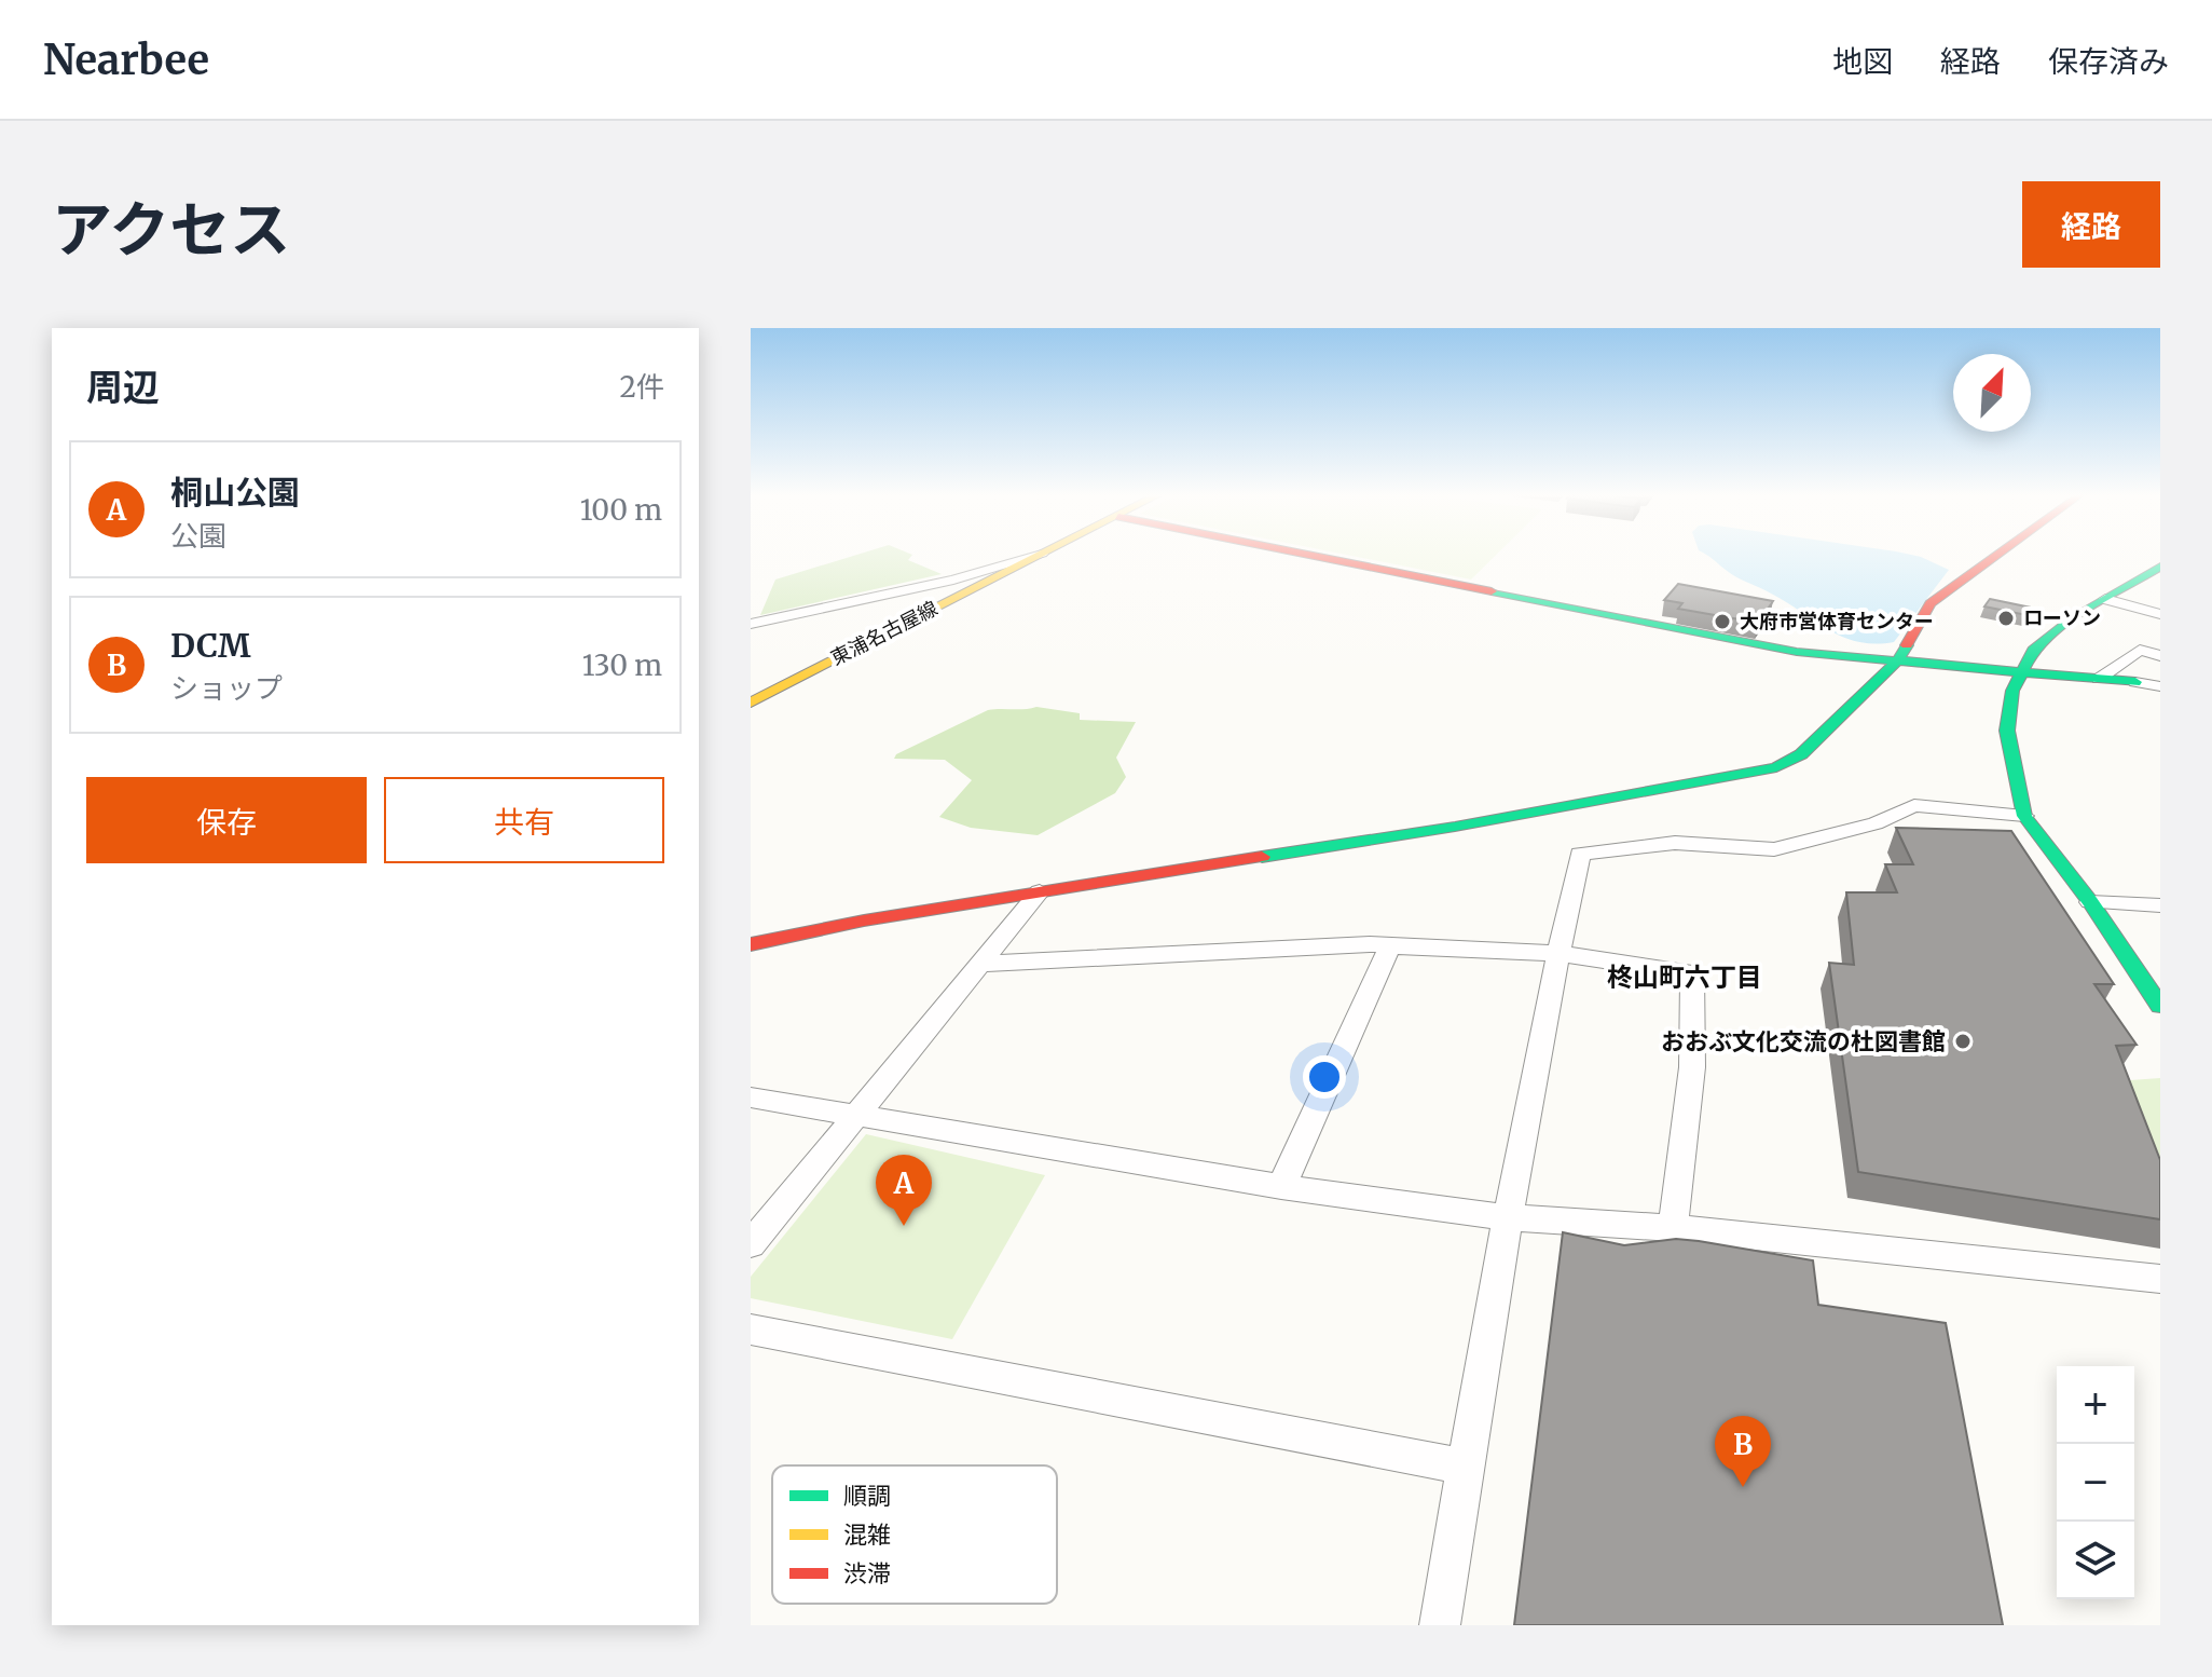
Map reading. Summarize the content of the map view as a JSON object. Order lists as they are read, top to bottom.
{
  "streets": {
    "street": ["東浦名古屋線"]
  },
  "districts": ["柊山町六丁目"],
  "places": ["ローソン", "大府市営体育センター", "おおぶ文化交流の杜図書館"],
  "legend": ["順調", "混雑", "渋滞"],
  "north": "top right",
  "page": {
    "header": "Nearbee",
    "nav": ["地図", "経路", "保存済み"],
    "title": "アクセス",
    "buttons": [
      "経路",
      ["保存", "共有"]
    ],
    "heading": ["周辺", "2件"],
    "list": [
      {
        "mark": "A",
        "name": "桐山公園",
        "note": "公園",
        "value": "100 m"
      },
      {
        "mark": "B",
        "name": "DCM",
        "note": "ショップ",
        "value": "130 m"
      }
    ],
    "pins": ["A", "B"],
    "map_buttons": ["+", "−"]
  }
}
